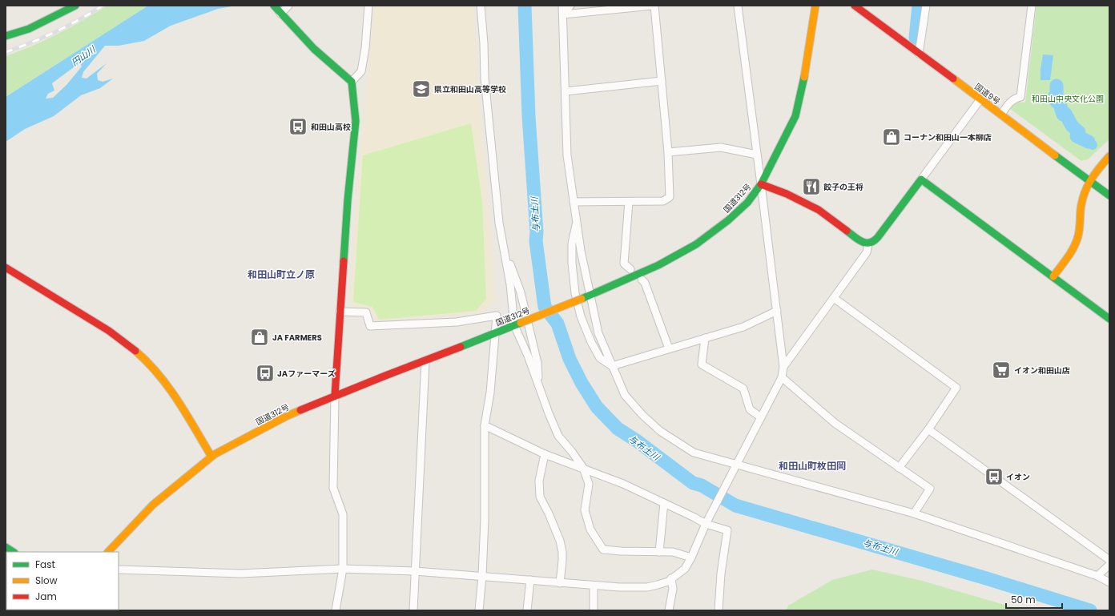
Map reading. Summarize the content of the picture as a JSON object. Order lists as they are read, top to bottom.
{
  "streets": {
    "main road": ["国道9号", "国道312号"]
  },
  "districts": ["和田山町立ノ原", "和田山町枚田岡"],
  "water": ["円山川", "与布土川"],
  "parks": ["和田山中央文化公園"],
  "places": {
    "school or university": ["県立和田山高等学校"],
    "bus stop": ["和田山高校", "JAファーマーズ", "イオン"],
    "shop": ["コーナン和田山一本柳店", "JA FARMERS"],
    "restaurant": ["餃子の王将"],
    "supermarket": ["イオン和田山店"]
  },
  "legend": ["Fast", "Slow", "Jam"],
  "scale_bar": "50 m"
}
